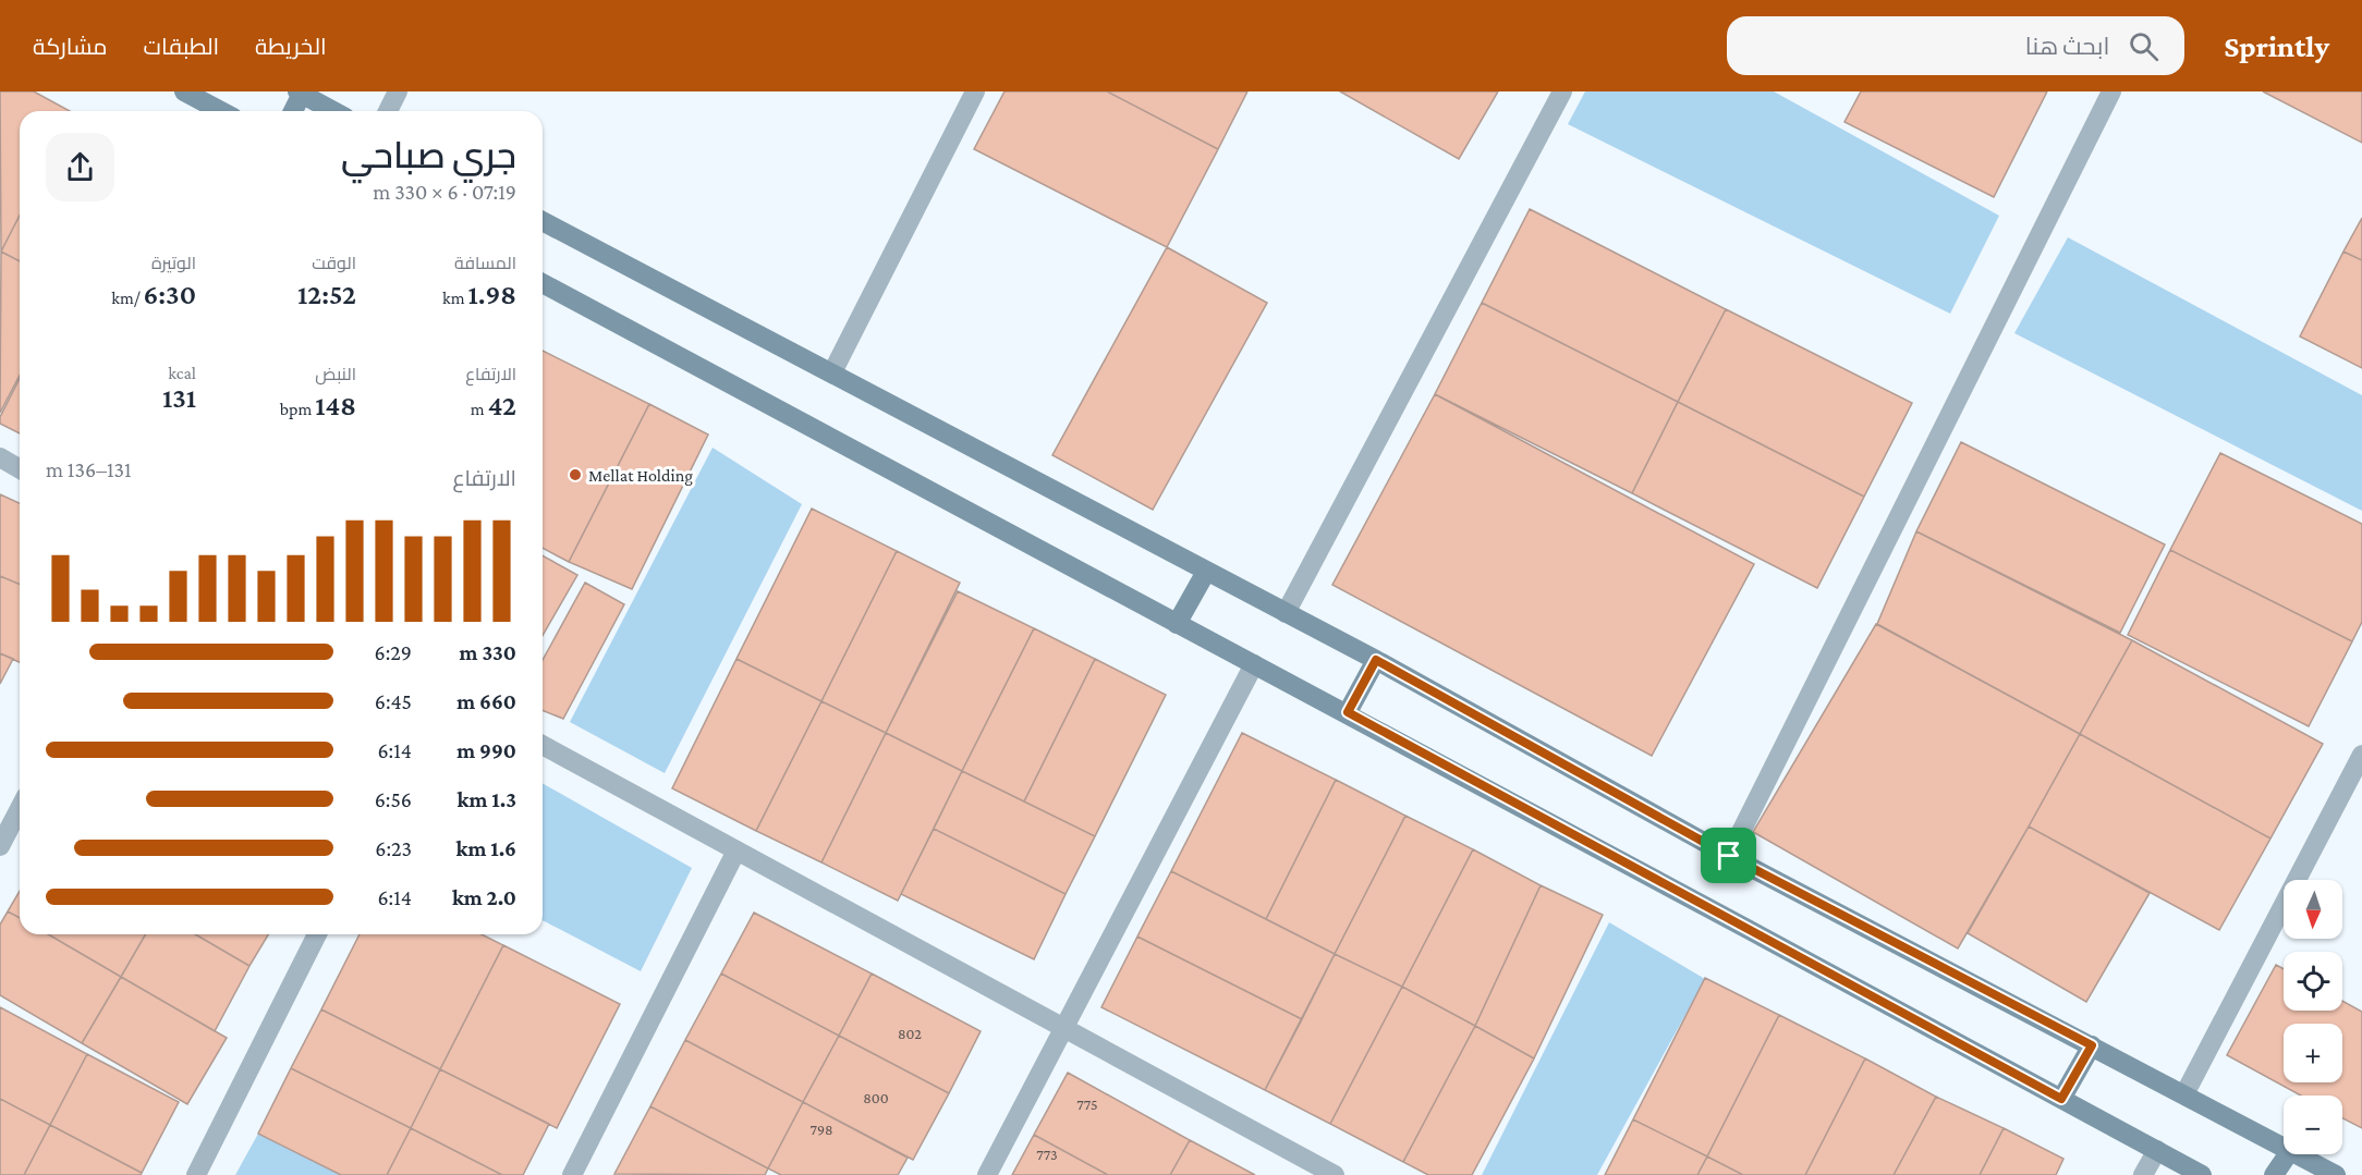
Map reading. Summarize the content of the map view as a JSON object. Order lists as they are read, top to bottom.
{
  "places": ["Mellat Holding"],
  "house_numbers": [
    "802",
    "800",
    "775",
    "798",
    "773"
  ],
  "north": "bottom",
  "page": {
    "header": "Sprintly",
    "search": "ابحث هنا",
    "nav": ["الخريطة", "الطبقات", "مشاركة"],
    "heading": ["جري صباحي", "07:19 · 6 × 330 m"],
    "stats": [
      ["المسافة", "1.98 km"],
      ["الوقت", "12:52"],
      ["الوتيرة", "6:30 /km"],
      ["الارتفاع", "42 m"],
      ["النبض", "148 bpm"],
      ["kcal", "131"]
    ],
    "chart": ["الارتفاع", "131–136 m"],
    "list": [
      {
        "name": "330 m",
        "note": "6:29"
      },
      {
        "name": "660 m",
        "note": "6:45"
      },
      {
        "name": "990 m",
        "note": "6:14"
      },
      {
        "name": "1.3 km",
        "note": "6:56"
      },
      {
        "name": "1.6 km",
        "note": "6:23"
      },
      {
        "name": "2.0 km",
        "note": "6:14"
      }
    ],
    "map_buttons": ["+", "−"]
  }
}
